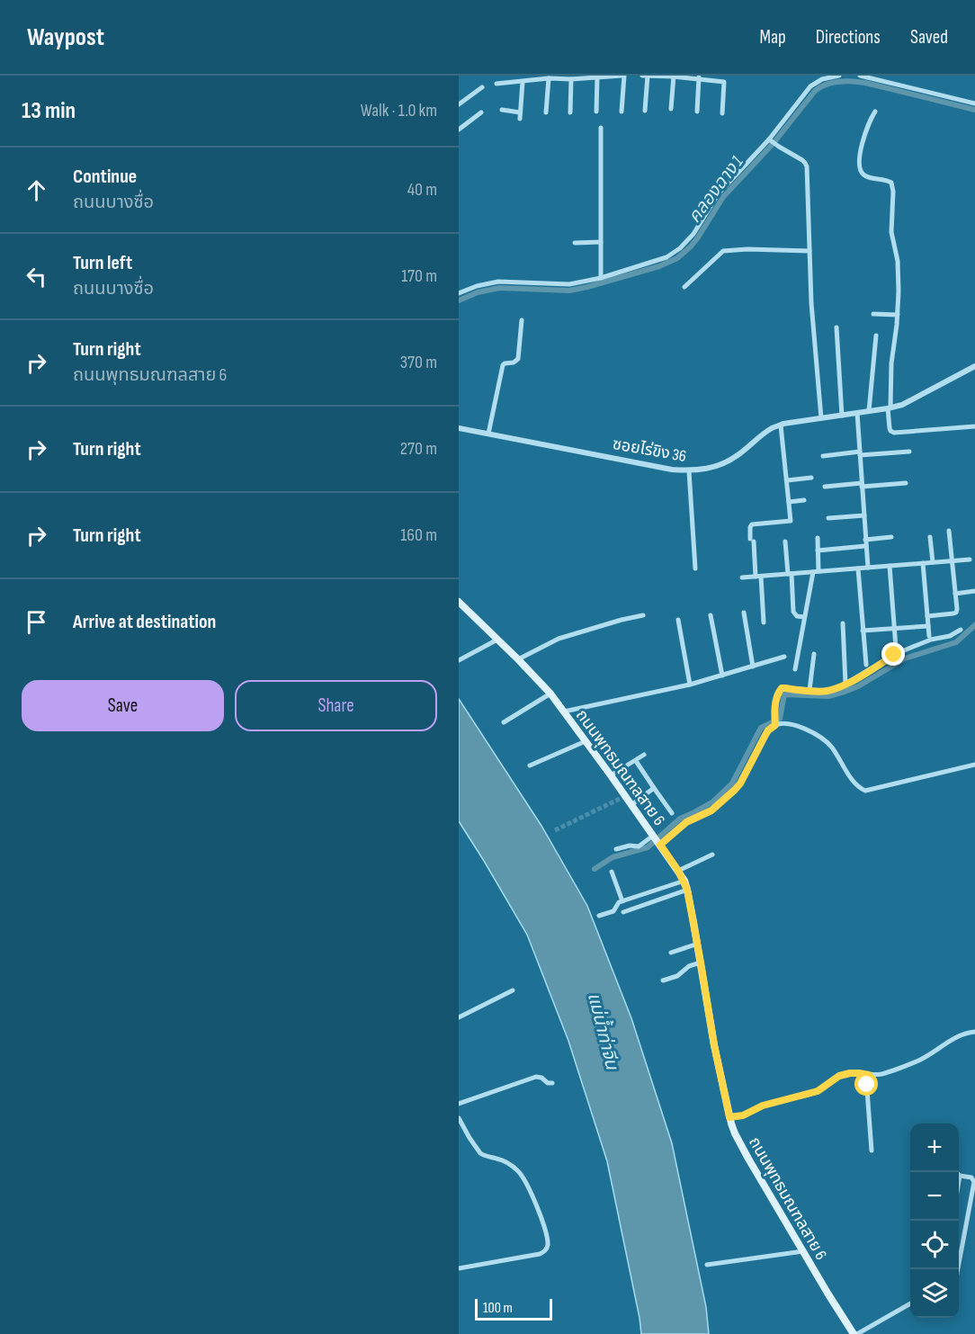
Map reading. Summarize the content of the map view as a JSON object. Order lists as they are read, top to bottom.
{
  "streets": {
    "main road": ["ถนนพุทธมณฑลสาย 6"],
    "street": ["ซอยไร่ขิง 36"]
  },
  "water": ["คลองฉาง 1", "แม่น้ำท่าจีน"],
  "scale_bar": "100 m",
  "page": {
    "header": "Waypost",
    "nav": ["Map", "Directions", "Saved"],
    "heading": ["13 min", "Walk · 1.0 km"],
    "list": [
      ["Continue", "ถนนบางซื่อ", "40 m"],
      ["Turn left", "ถนนบางซื่อ", "170 m"],
      ["Turn right", "ถนนพุทธมณฑลสาย 6", "370 m"],
      ["Turn right", "270 m"],
      ["Turn right", "160 m"],
      "Arrive at destination"
    ],
    "buttons": ["Save", "Share"],
    "map_buttons": ["+", "−"],
    "scale": "100 m"
  }
}
